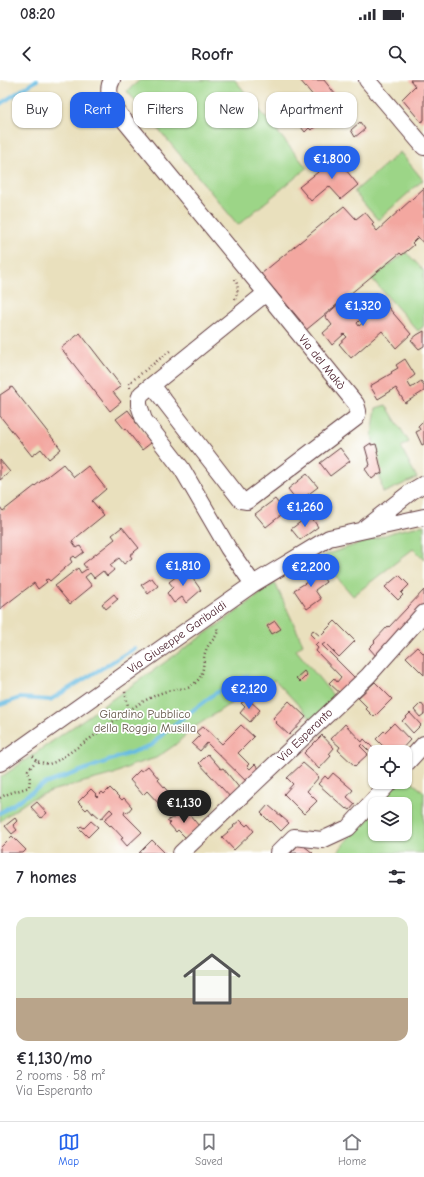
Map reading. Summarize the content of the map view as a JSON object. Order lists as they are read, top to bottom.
{
  "streets": {
    "street": ["Via del Makò", "Via Giuseppe Garibaldi", "Via Esperanto"]
  },
  "parks": ["Giardino Pubblico della Roggia Musilla"],
  "page": {
    "status": "08:20",
    "header": "Roofr",
    "chip": [
      "Buy",
      "Rent",
      "Filters",
      "New",
      "Apartment"
    ],
    "price": [
      "€1,800",
      "€1,320",
      "€1,260",
      "€1,810",
      "€2,200",
      "€2,120",
      "€1,130"
    ],
    "heading": "7 homes",
    "list": [
      {
        "name": "€1,130/mo",
        "note": "2 rooms · 58 m² · Via Esperanto"
      }
    ],
    "tabs": ["Map", "Saved", "Home"]
  }
}
